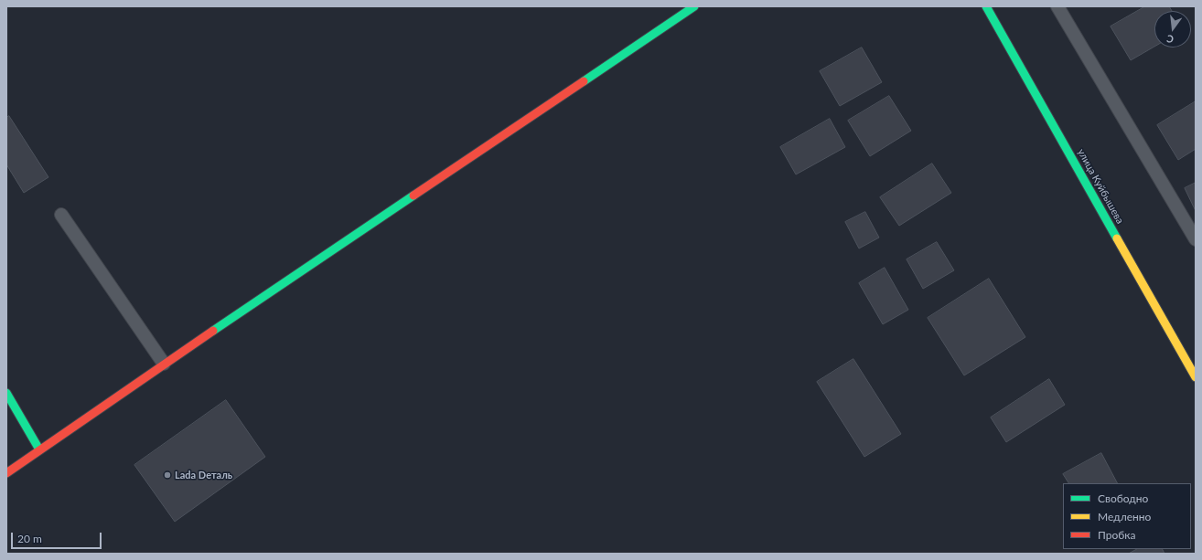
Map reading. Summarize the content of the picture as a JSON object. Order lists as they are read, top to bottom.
{
  "streets": {
    "main road": ["улица Куйбышева"]
  },
  "places": ["Lada Dеталь"],
  "legend": ["Свободно", "Медленно", "Пробка"],
  "scale_bar": "20 m",
  "north": "bottom"
}
